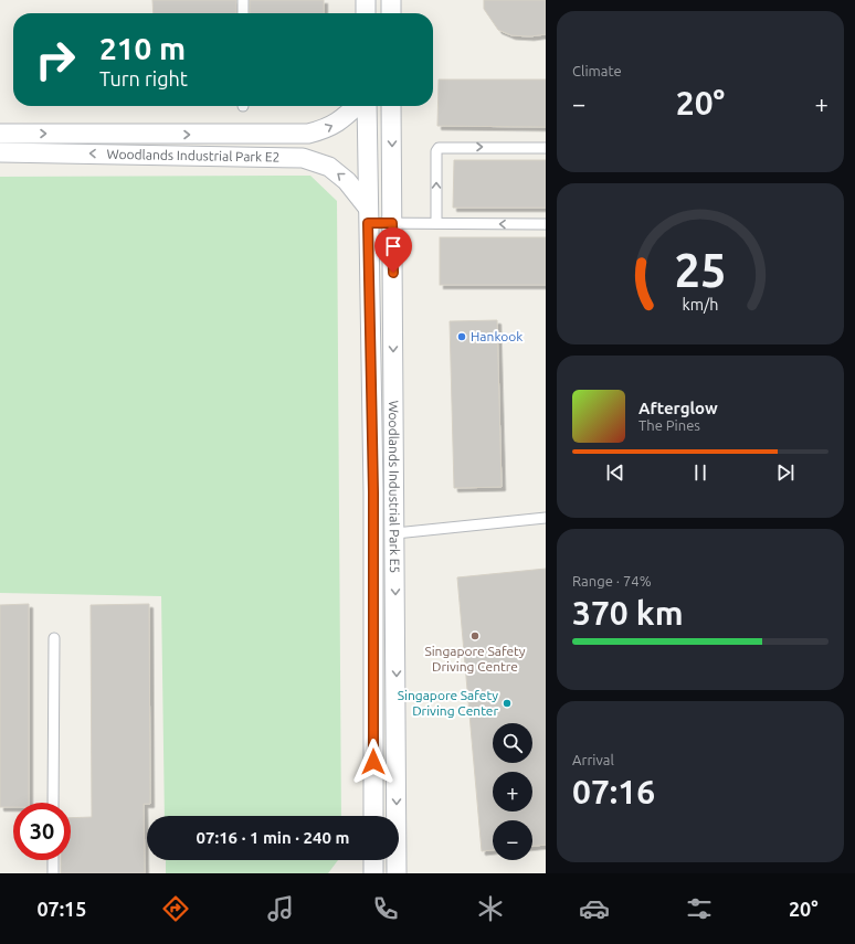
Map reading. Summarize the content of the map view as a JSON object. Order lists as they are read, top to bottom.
{
  "streets": {
    "street": ["Woodlands Industrial Park E2", "Woodlands Industrial Park E5"]
  },
  "crossings": [
    ["Woodlands Industrial Park E2", "Woodlands Industrial Park E5"]
  ],
  "places": ["Hankook", "Singapore Safety Driving Centre", "Singapore Safety Driving Center"],
  "page": {
    "tile": [
      "Climate",
      ["Range · 74%", "370 km"],
      ["Arrival", "07:16"]
    ],
    "turn": ["210 m", "Turn right"],
    "heat": ["−", "20°", "+"],
    "song": ["Afterglow", "The Pines"],
    "map_buttons": ["+", "−"],
    "limit": "30",
    "trip": "07:16 · 1 min · 240 m",
    "tabs": ["07:15", "20°"],
    "gauge": ["25", "km/h"]
  }
}
